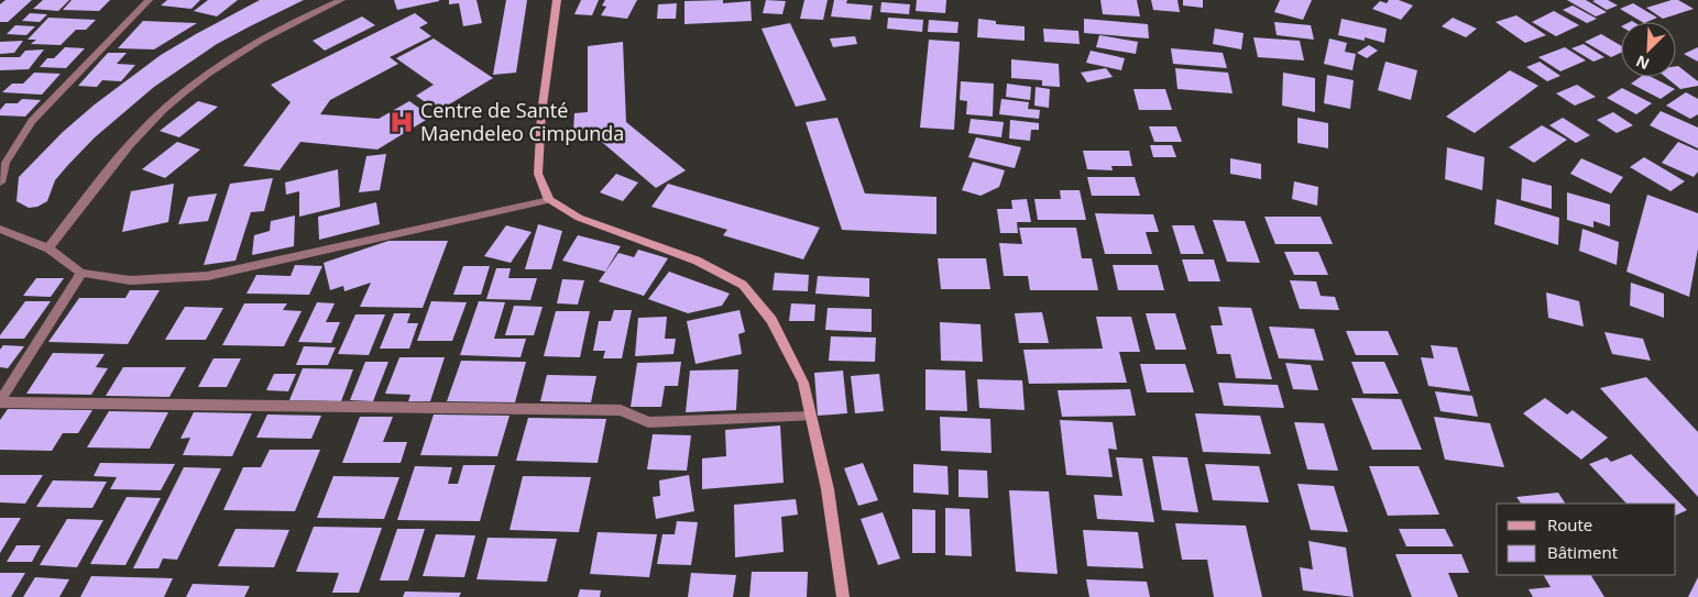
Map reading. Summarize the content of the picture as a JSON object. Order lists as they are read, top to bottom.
{
  "places": {
    "hospital": ["Centre de Santé Maendeleo Cimpunda"]
  },
  "legend": ["Route", "Bâtiment"],
  "north": "bottom left"
}
